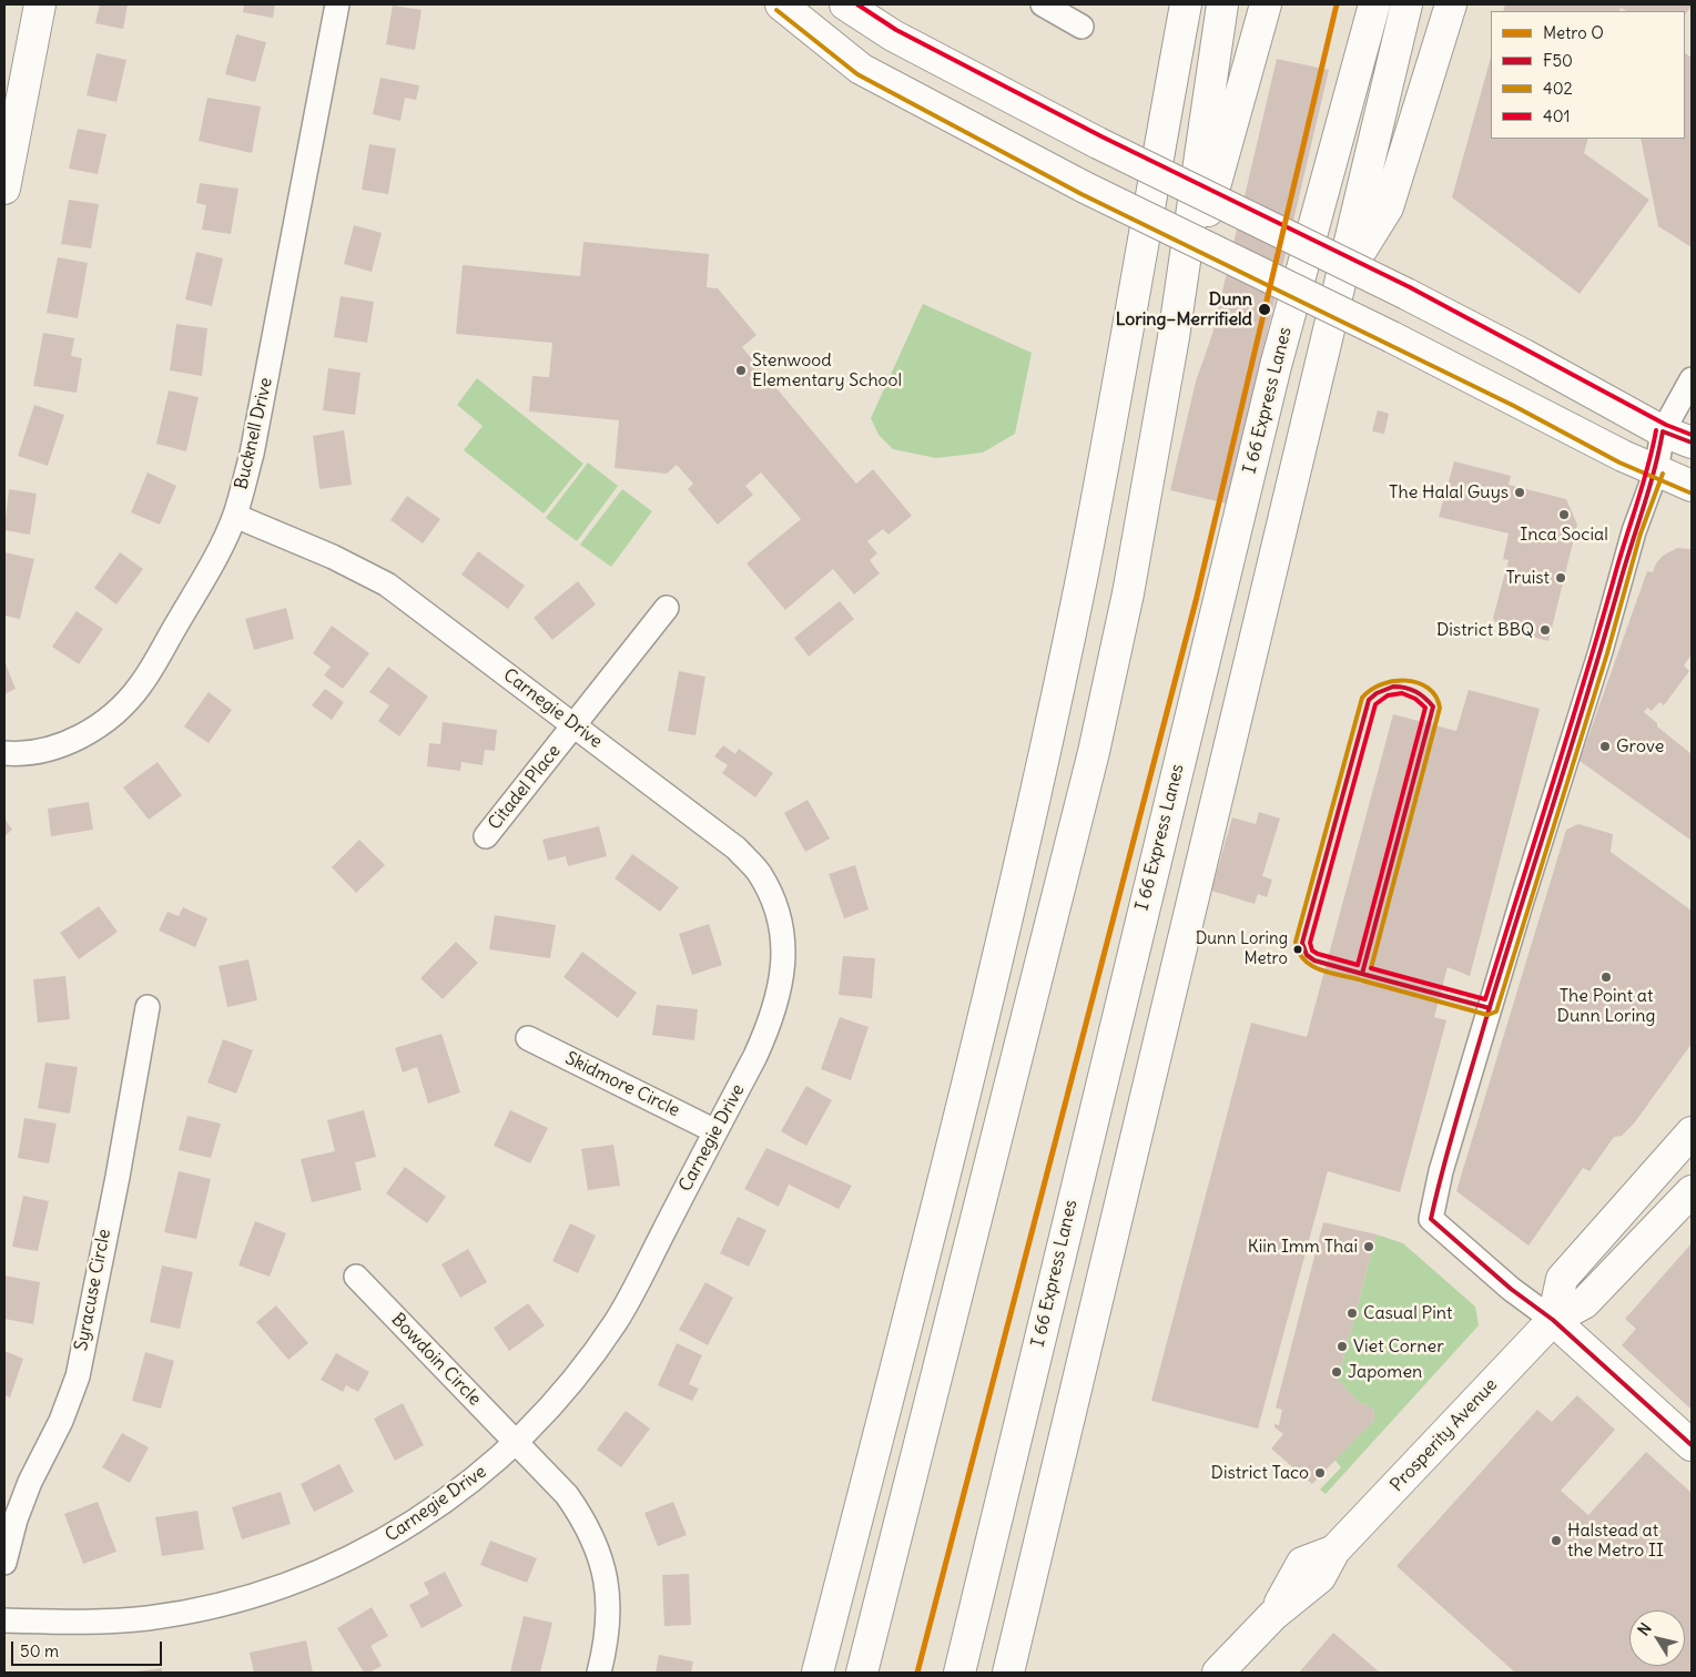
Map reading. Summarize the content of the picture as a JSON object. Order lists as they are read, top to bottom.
{
  "streets": {
    "main road": ["I 66 Express Lanes", "Prosperity Avenue"],
    "street": [
      "Bucknell Drive",
      "Carnegie Drive",
      "Citadel Place",
      "Skidmore Circle",
      "Syracuse Circle",
      "Bowdoin Circle"
    ]
  },
  "crossings": [
    ["Bucknell Drive", "Carnegie Drive"],
    ["Carnegie Drive", "Citadel Place"],
    ["Carnegie Drive", "Skidmore Circle"],
    ["Carnegie Drive", "Bowdoin Circle"]
  ],
  "places": [
    "Dunn Loring–Merrifield",
    "Stenwood Elementary School",
    "The Halal Guys",
    "Inca Social",
    "Truist",
    "District BBQ",
    "Grove",
    "Dunn Loring Metro",
    "The Point at Dunn Loring",
    "Kiin Imm Thai",
    "Casual Pint",
    "Viet Corner",
    "Japomen",
    "District Taco",
    "Halstead at the Metro II"
  ],
  "lines": [
    "metro line O",
    "transit line 401",
    "transit line 402",
    "transit line F50"
  ],
  "legend": [
    "Metro O",
    "F50",
    "402",
    "401"
  ],
  "scale_bar": "50 m",
  "north": "top left"
}
